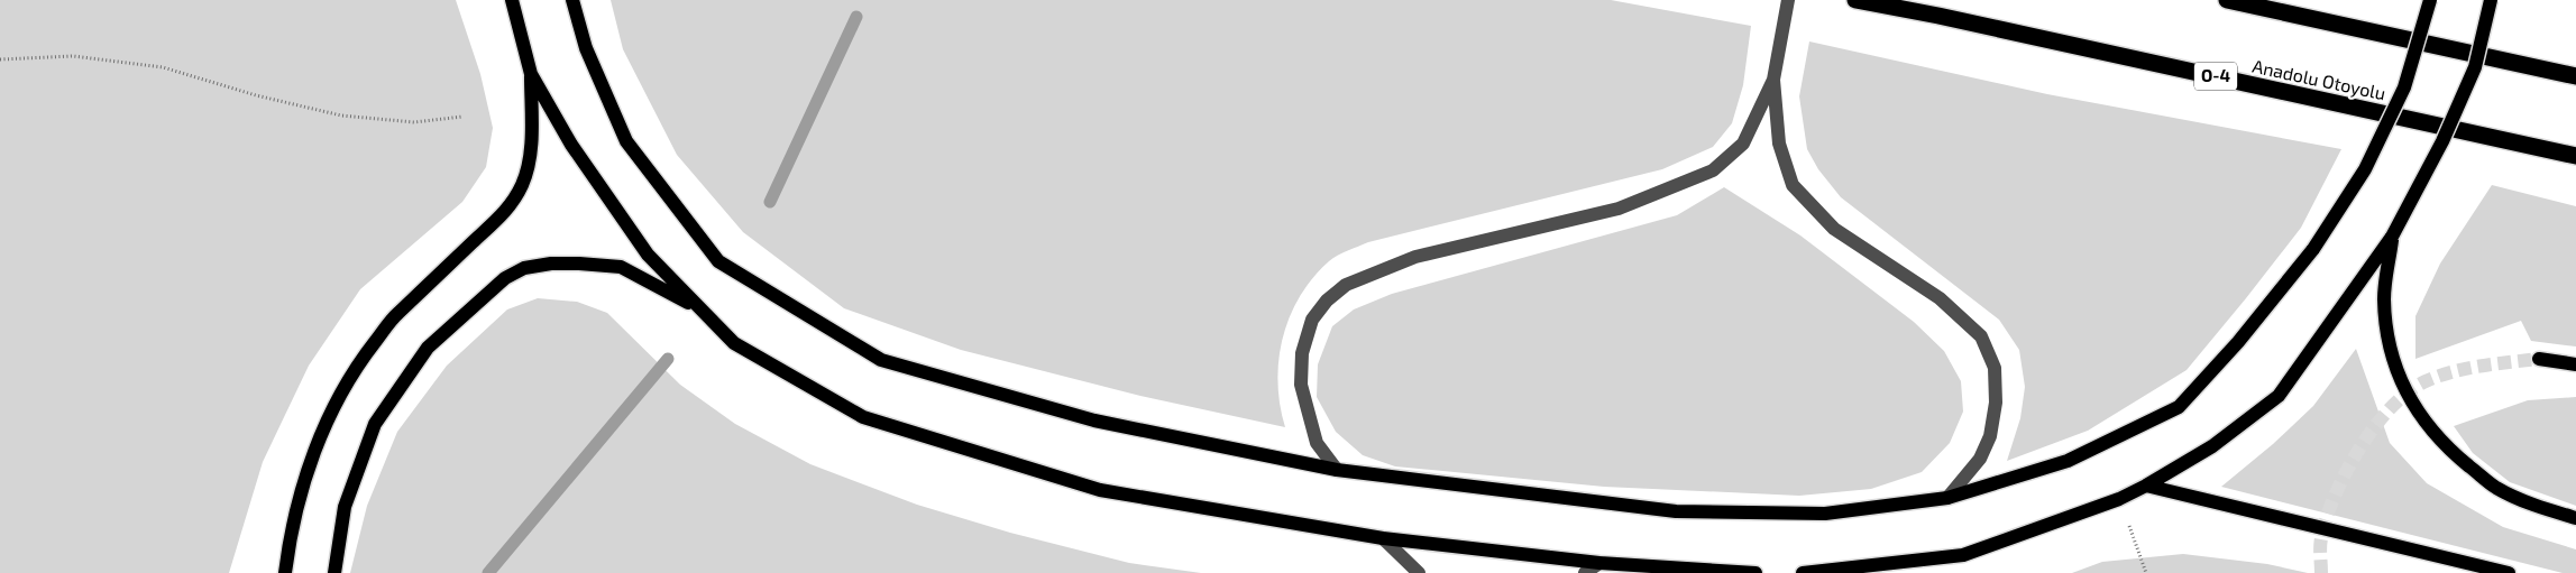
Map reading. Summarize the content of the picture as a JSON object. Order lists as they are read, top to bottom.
{
  "streets": {
    "highway": ["O-4", "Anadolu Otoyolu"]
  }
}
